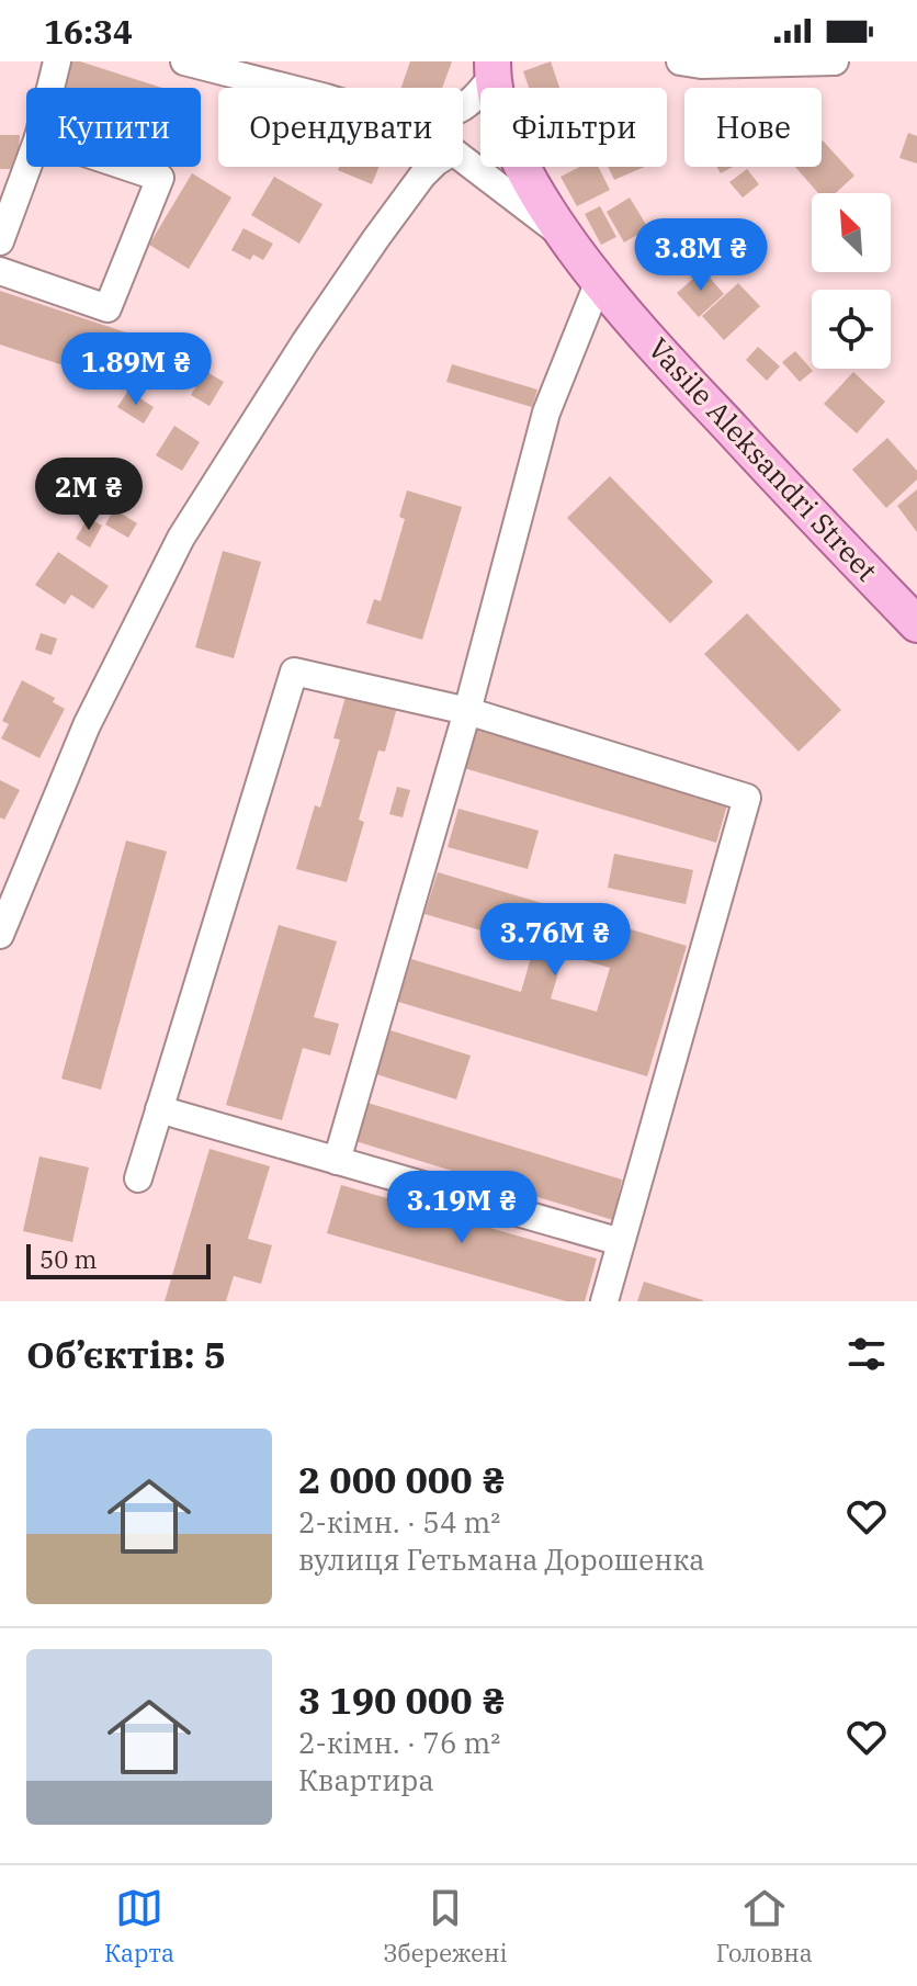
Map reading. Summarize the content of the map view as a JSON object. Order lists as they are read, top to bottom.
{
  "streets": {
    "main road": ["Vasile Aleksandri Street"]
  },
  "scale_bar": "50 m",
  "north": "top left",
  "page": {
    "status": "16:34",
    "chip": [
      "Купити",
      "Орендувати",
      "Фільтри",
      "Нове"
    ],
    "price": [
      "3.8M ₴",
      "1.89M ₴",
      "2M ₴",
      "3.76M ₴",
      "3.19M ₴"
    ],
    "scale": "50 m",
    "heading": "Об’єктів: 5",
    "list": [
      {
        "name": "2 000 000 ₴",
        "note": "2-кімн. · 54 m² · вулиця Гетьмана Дорошенка"
      },
      {
        "name": "3 190 000 ₴",
        "note": "2-кімн. · 76 m² · Квартира"
      }
    ],
    "tabs": ["Карта", "Збережені", "Головна"]
  }
}
